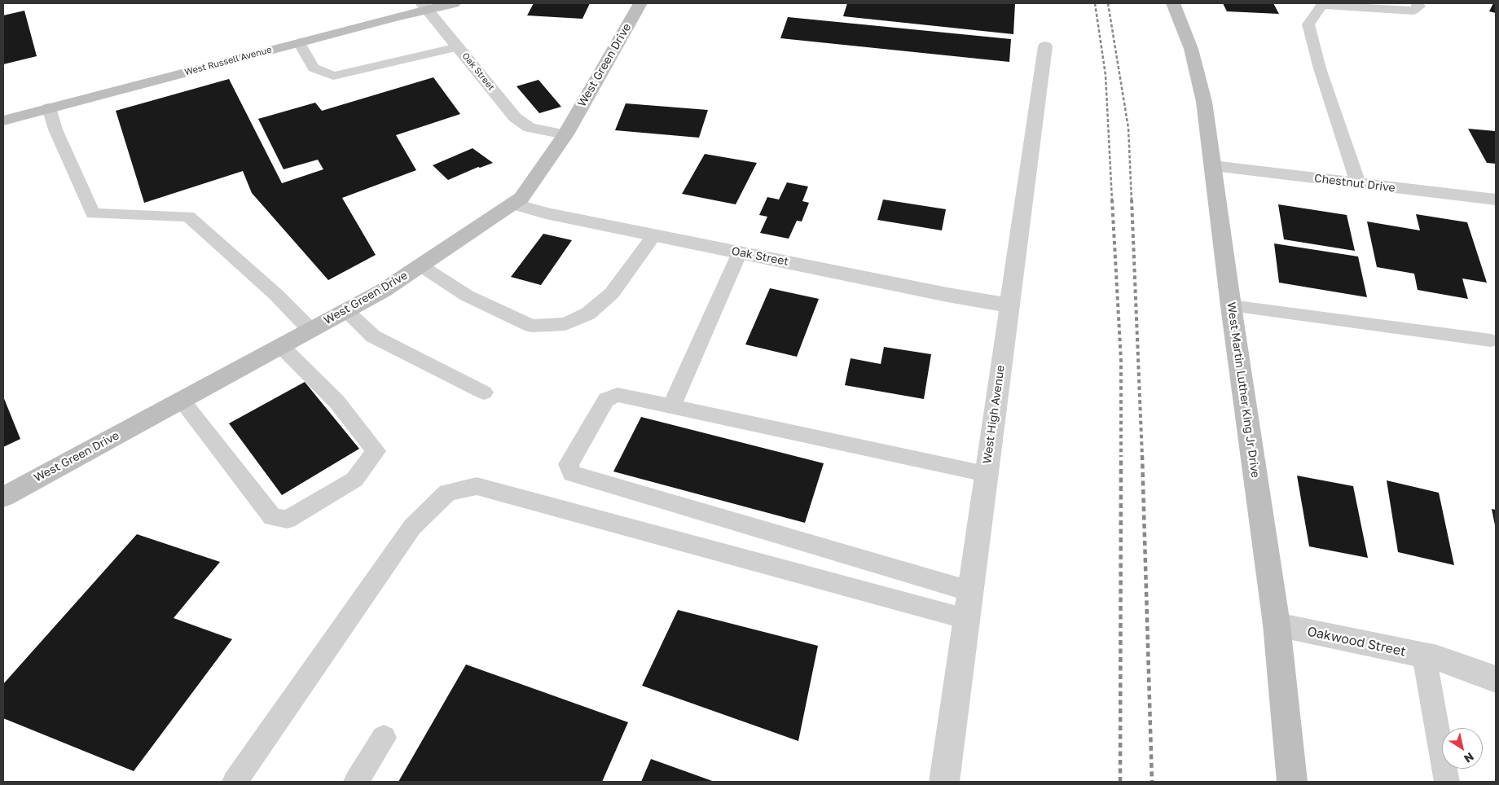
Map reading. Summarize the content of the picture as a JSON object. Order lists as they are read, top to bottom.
{
  "streets": {
    "main road": ["West Russell Avenue", "West Green Drive", "West Martin Luther King Jr Drive"],
    "street": [
      "Oak Street",
      "Chestnut Drive",
      "West High Avenue",
      "Oakwood Street"
    ]
  },
  "crossings": [
    ["West Russell Avenue", "Oak Street"],
    ["West Green Drive", "Oak Street"],
    ["Oak Street", "West High Avenue"],
    ["Chestnut Drive", "West Martin Luther King Jr Drive"],
    ["West Martin Luther King Jr Drive", "Oakwood Street"]
  ],
  "north": "bottom right"
}
